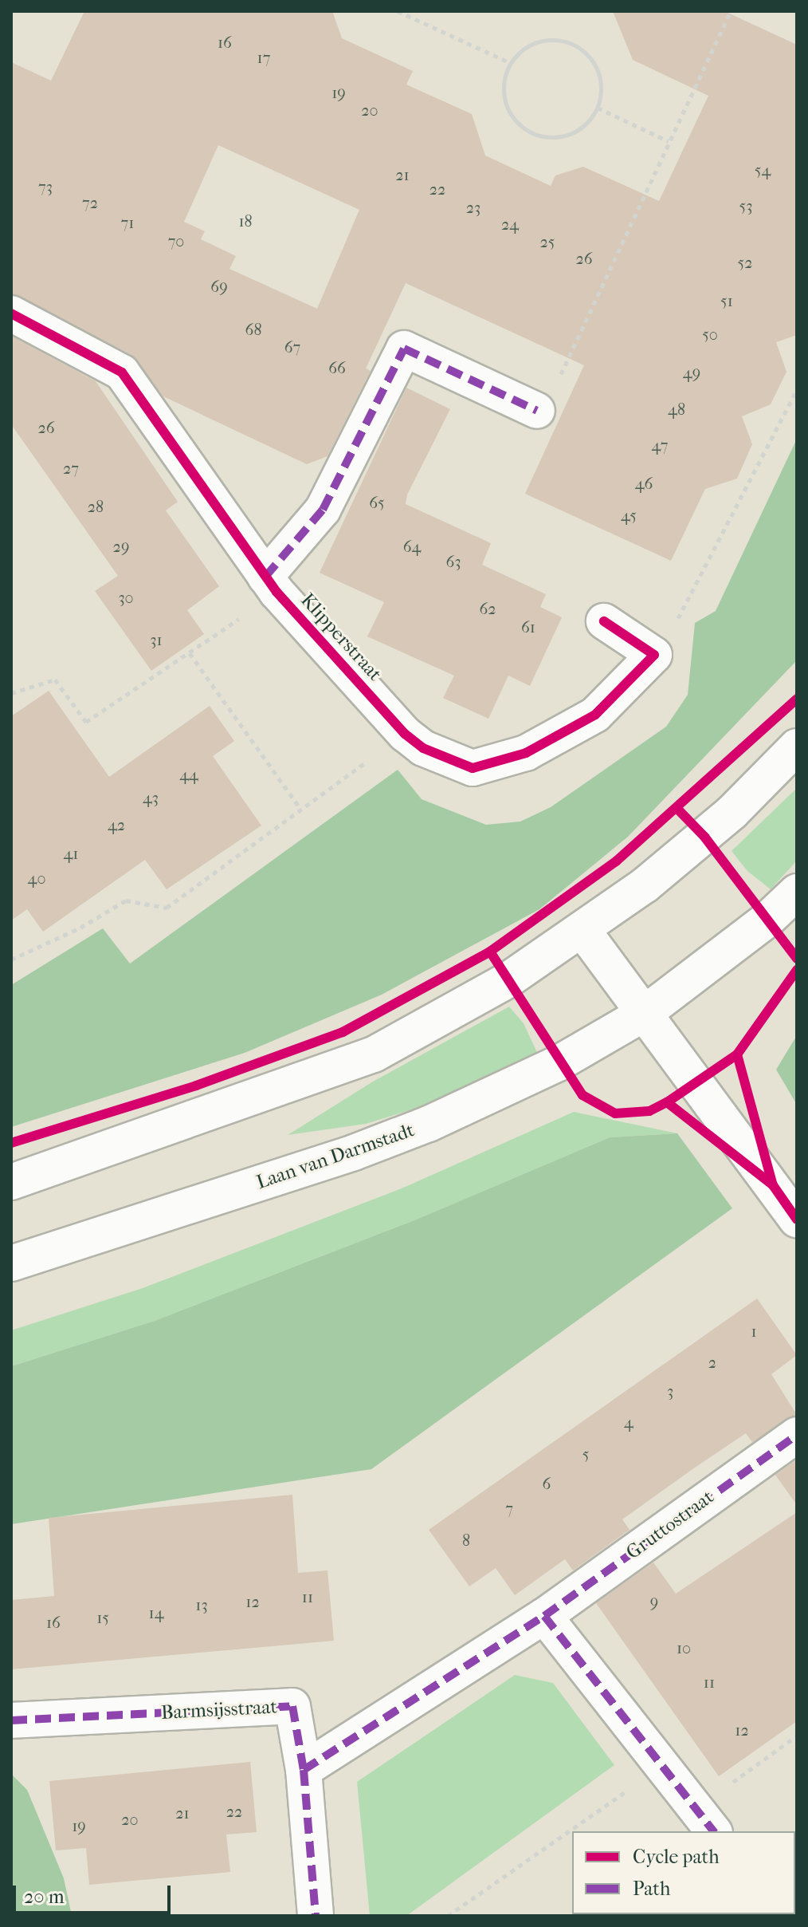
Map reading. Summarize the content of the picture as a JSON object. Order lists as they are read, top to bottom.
{
  "streets": {
    "street": [
      "Klipperstraat",
      "Laan van Darmstadt",
      "Gruttostraat",
      "Barmsijsstraat"
    ]
  },
  "crossings": [
    ["Gruttostraat", "Barmsijsstraat"]
  ],
  "house_numbers": [
    "16",
    "17",
    "19",
    "20",
    "54",
    "21",
    "73",
    "22",
    "72",
    "53",
    "23",
    "18",
    "71",
    "24",
    "70",
    "25",
    "26",
    "52",
    "69",
    "51",
    "68",
    "50",
    "67",
    "66",
    "49",
    "48",
    "26",
    "47",
    "27",
    "46",
    "65",
    "28",
    "45",
    "29",
    "64",
    "63",
    "30",
    "62",
    "61",
    "31",
    "44",
    "43",
    "42",
    "41",
    "40",
    "1",
    "2",
    "3",
    "4",
    "5",
    "6",
    "7",
    "8",
    "11",
    "12",
    "9",
    "13",
    "14",
    "15",
    "16",
    "10",
    "11",
    "12",
    "22",
    "21",
    "20",
    "19"
  ],
  "legend": ["Cycle path", "Path"],
  "scale_bar": "20 m"
}
